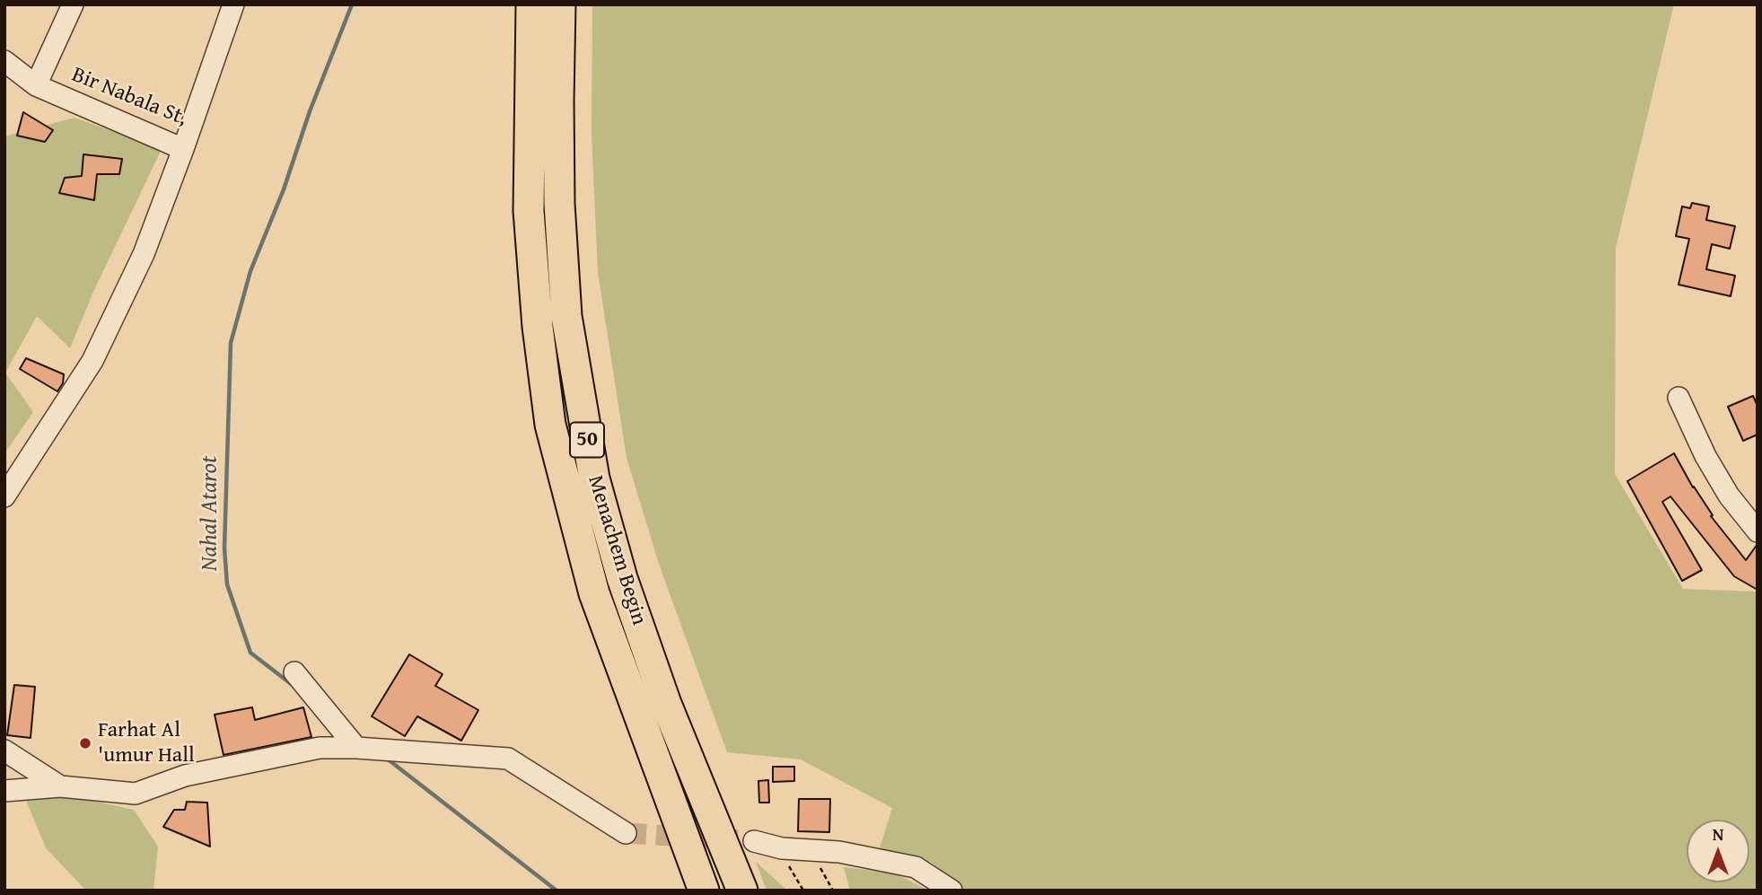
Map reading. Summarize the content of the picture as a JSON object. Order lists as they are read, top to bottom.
{
  "streets": {
    "highway": ["50", "Menachem Begin"],
    "street": ["Bir Nabala St,"]
  },
  "water": ["Nahal Atarot"],
  "places": ["Farhat Al 'umur Hall"],
  "north": "top"
}
